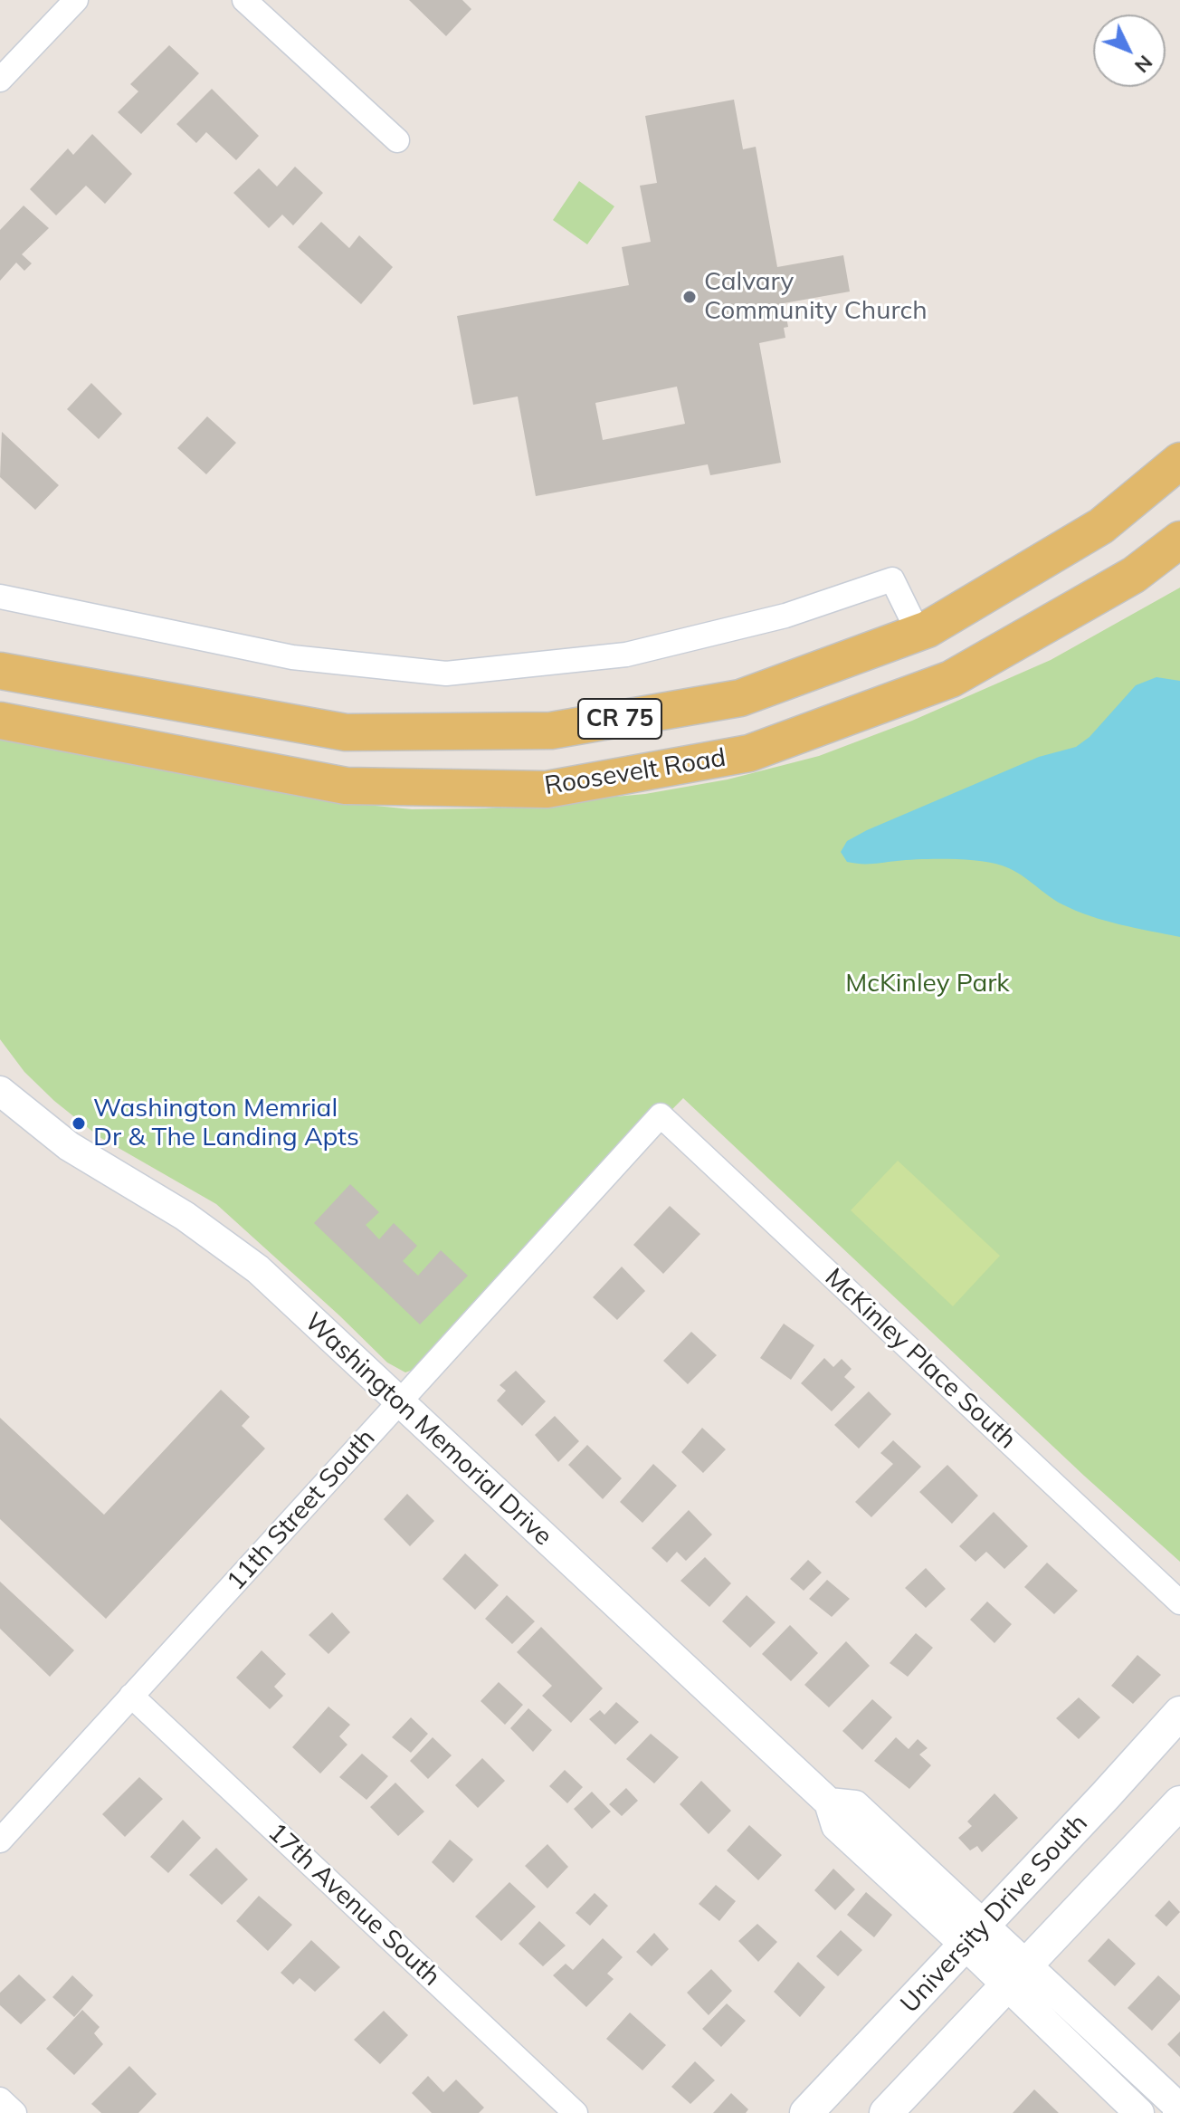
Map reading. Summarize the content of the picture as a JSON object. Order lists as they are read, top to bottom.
{
  "streets": {
    "main road": ["CR 75", "Roosevelt Road", "University Drive South"],
    "street": [
      "McKinley Place South",
      "Washington Memorial Drive",
      "11th Street South",
      "17th Avenue South"
    ]
  },
  "crossings": [
    ["McKinley Place South", "11th Street South"],
    ["Washington Memorial Drive", "11th Street South"],
    ["Washington Memorial Drive", "University Drive South"],
    ["11th Street South", "17th Avenue South"]
  ],
  "parks": ["McKinley Park"],
  "places": ["Calvary Community Church", "Washington Memrial Dr & The Landing Apts"],
  "north": "bottom right"
}
